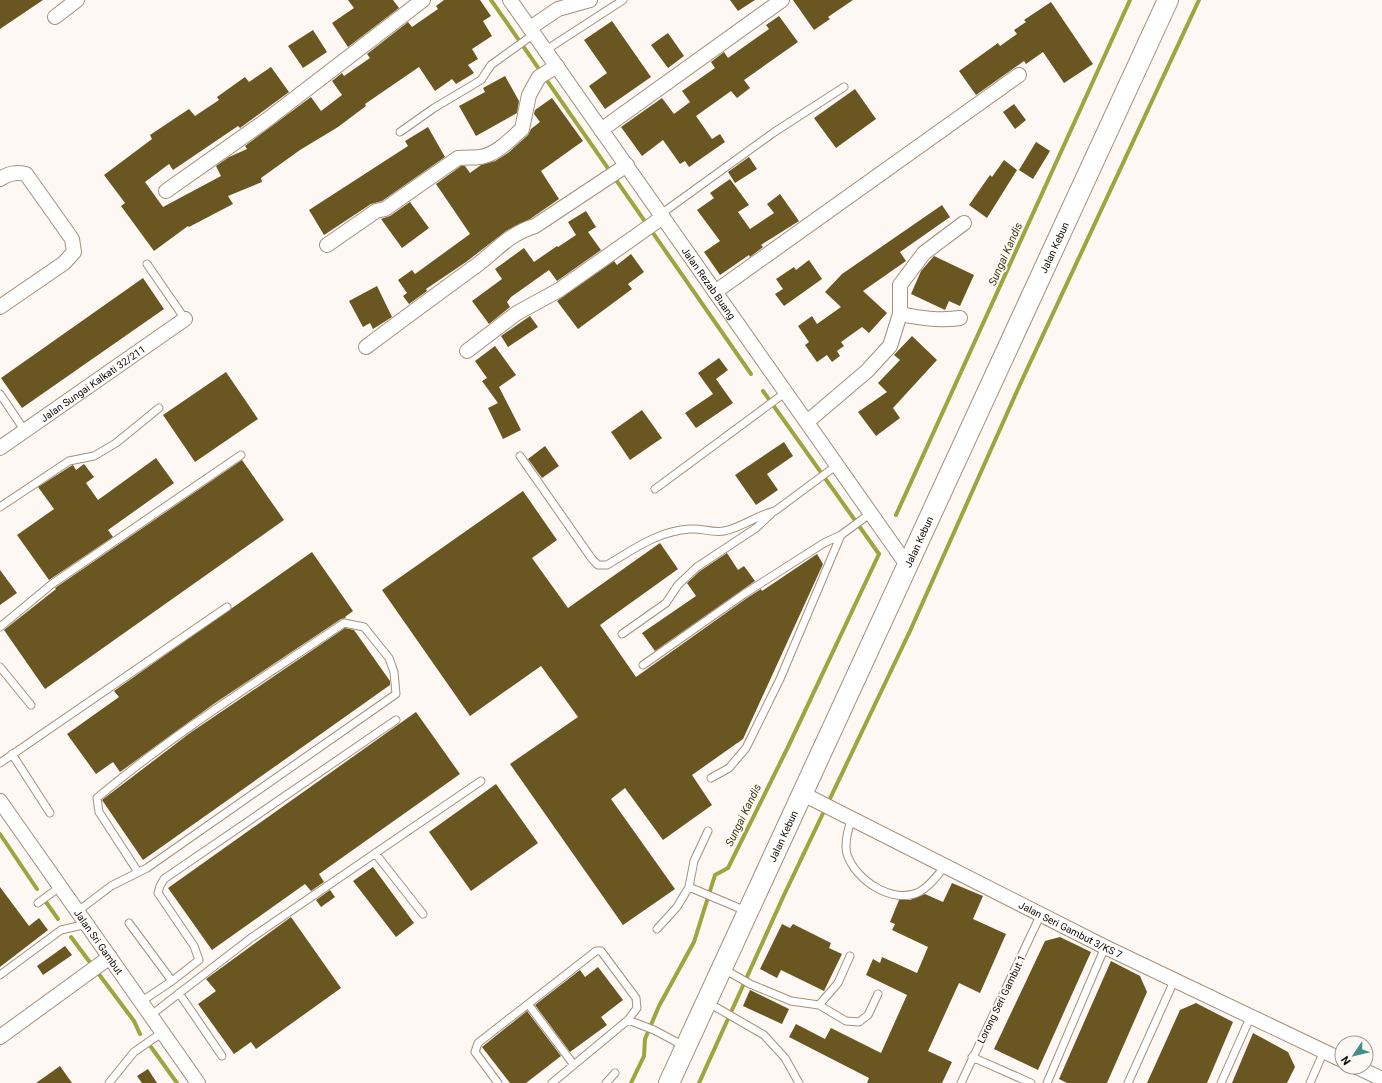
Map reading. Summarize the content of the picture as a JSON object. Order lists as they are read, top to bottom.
{
  "streets": {
    "main road": ["Jalan Kebun"],
    "street": [
      "Jalan Rezab Buang",
      "Jalan Sungai Kalkati 32/211",
      "Jalan Seri Gambut 3/KS 7",
      "Jalan Sri Gambut"
    ],
    "lane": ["Lorong Seri Gambut 1"]
  },
  "crossings": [
    ["Jalan Kebun", "Jalan Rezab Buang"],
    ["Jalan Kebun", "Jalan Seri Gambut 3/KS 7"],
    ["Jalan Seri Gambut 3/KS 7", "Lorong Seri Gambut 1"]
  ],
  "water": ["Sungai Kandis"],
  "north": "bottom left"
}
